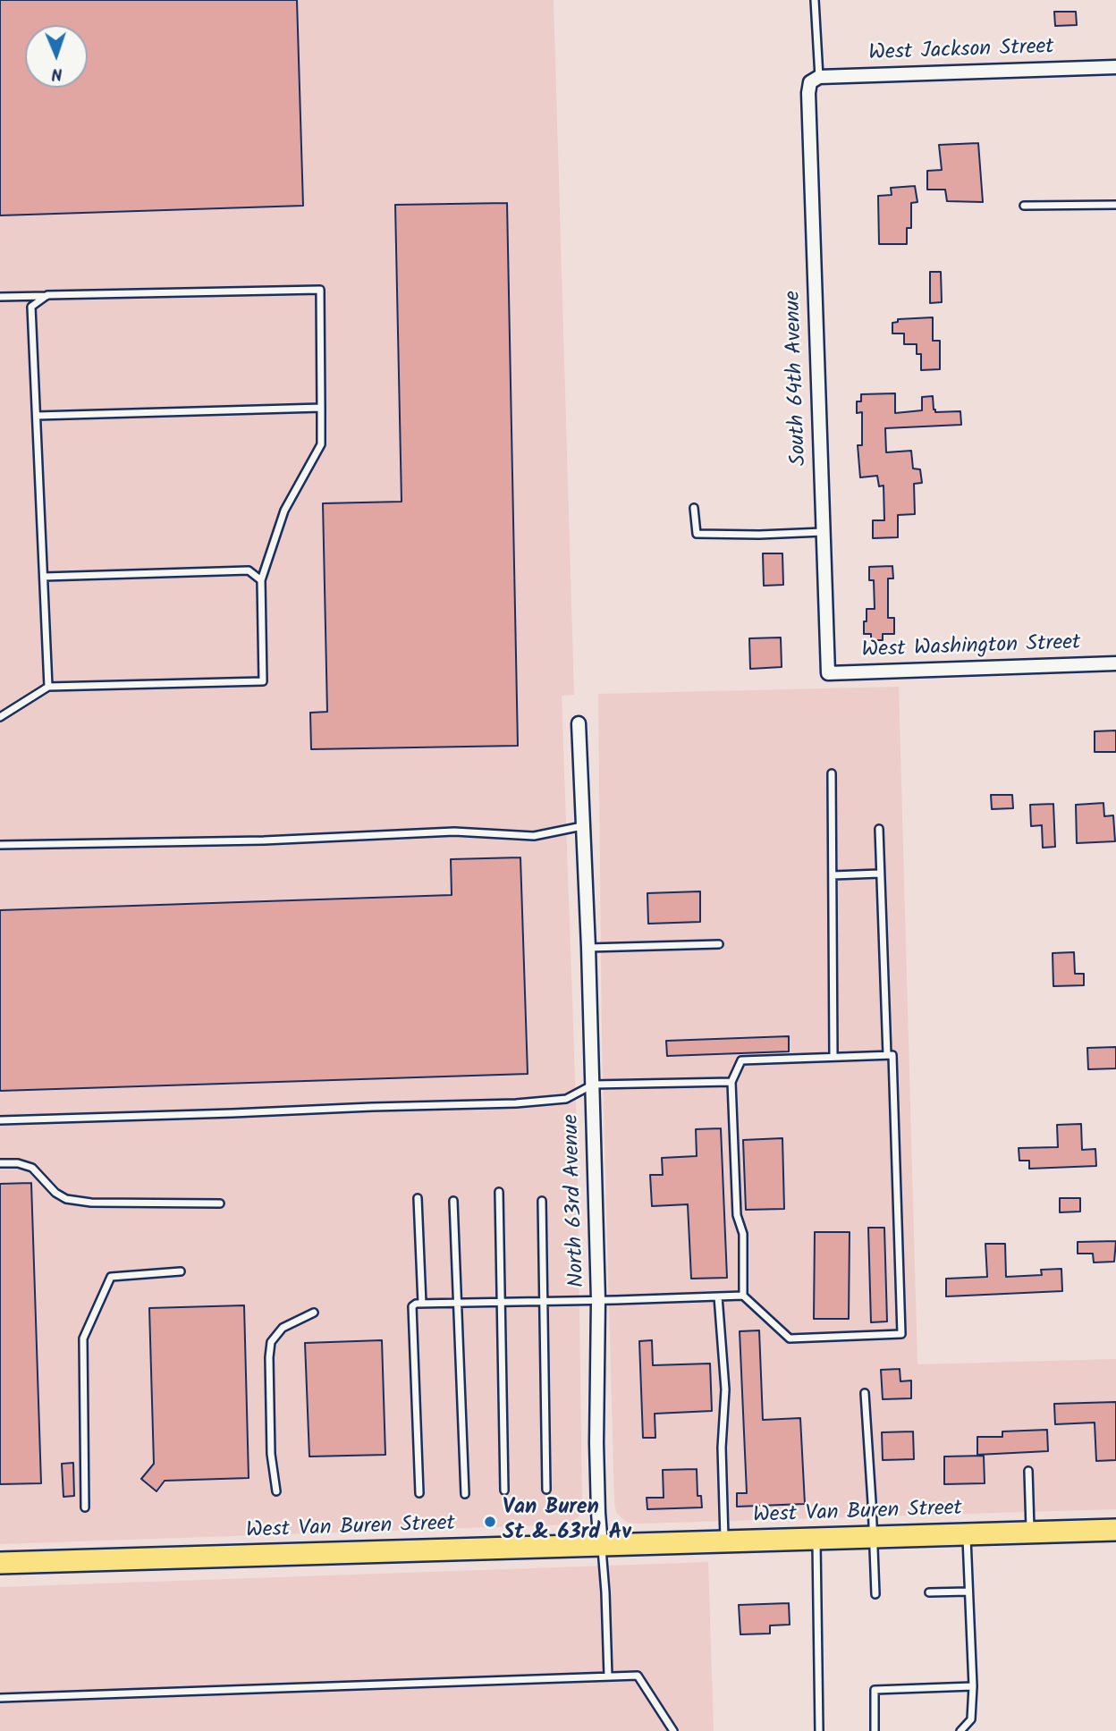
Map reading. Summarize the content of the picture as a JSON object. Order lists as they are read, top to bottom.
{
  "streets": {
    "main road": ["West Van Buren Street"],
    "street": [
      "West Jackson Street",
      "South 64th Avenue",
      "West Washington Street",
      "North 63rd Avenue"
    ]
  },
  "crossings": [
    ["West Jackson Street", "South 64th Avenue"],
    ["South 64th Avenue", "West Washington Street"],
    ["North 63rd Avenue", "West Van Buren Street"]
  ],
  "places": ["Van Buren St & 63rd Av"],
  "north": "bottom"
}
